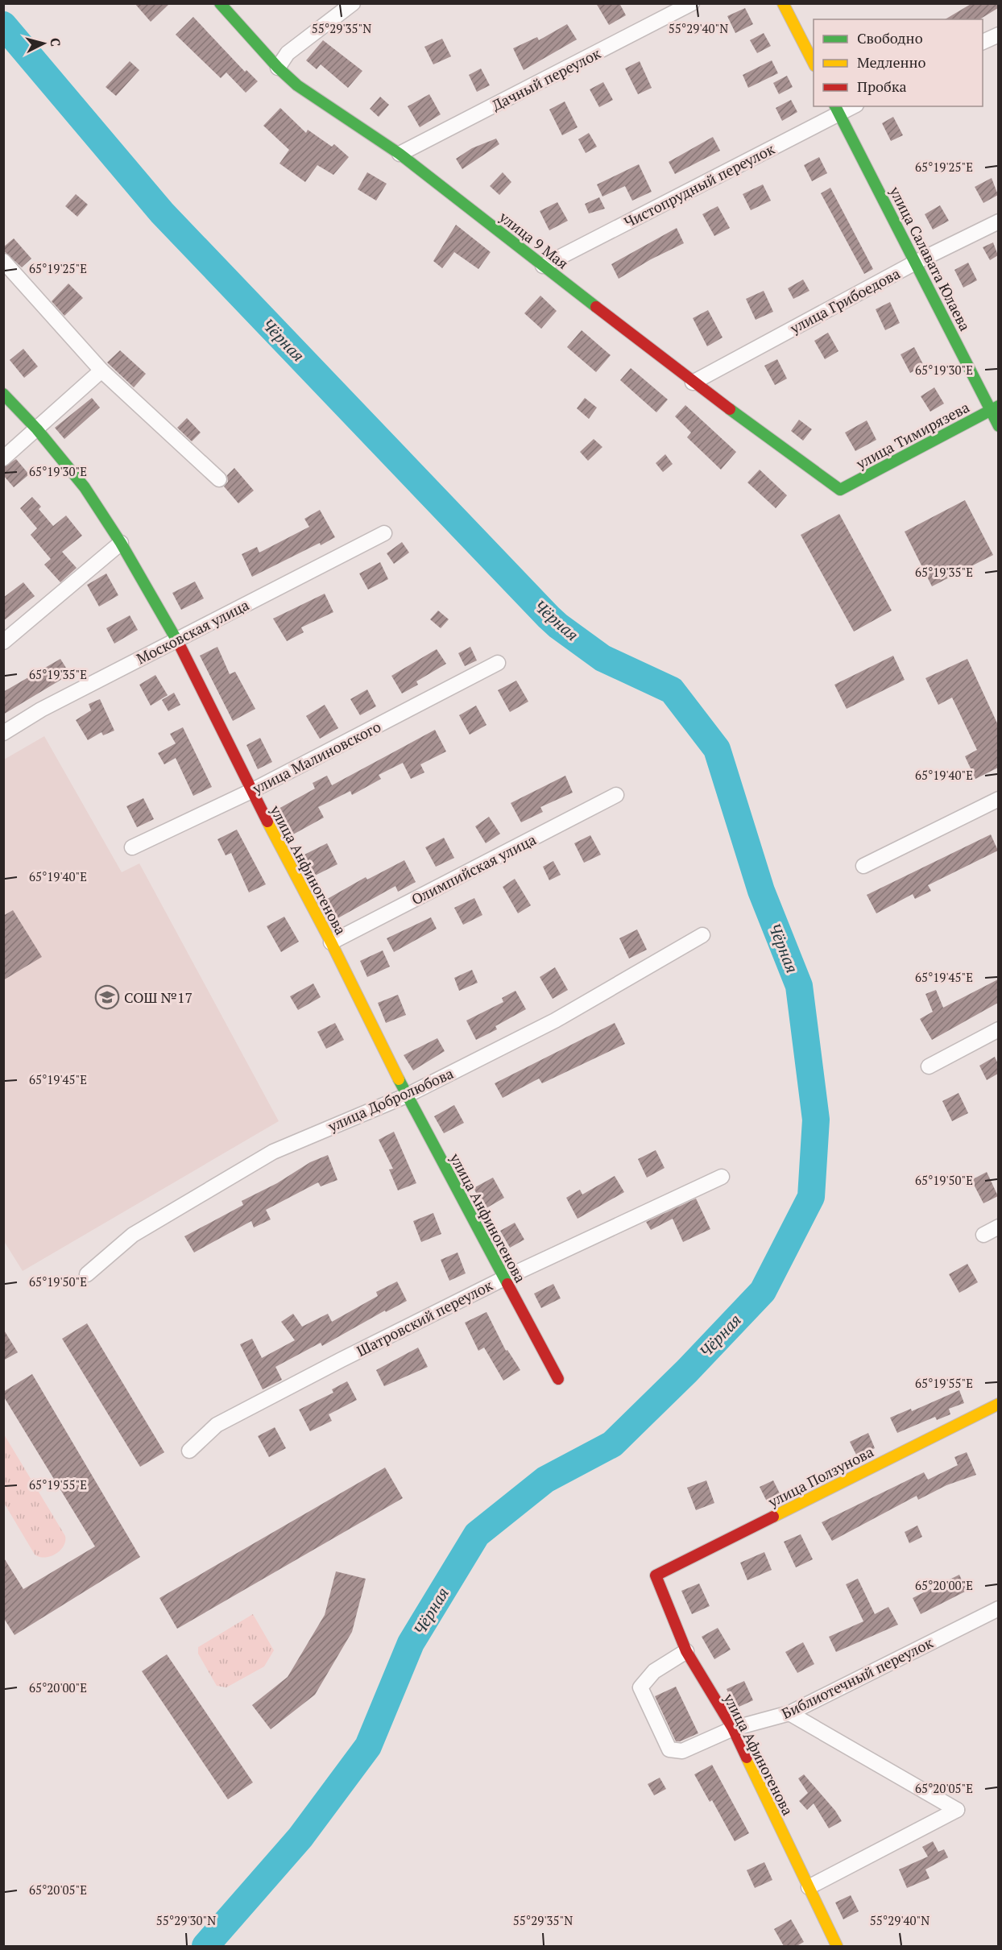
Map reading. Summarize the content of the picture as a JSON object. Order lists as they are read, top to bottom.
{
  "streets": {
    "street": [
      "Дачный переулок",
      "Чистопрудный переулок",
      "улица 9 Мая",
      "улица Салавата Юлаева",
      "улица Грибоедова",
      "улица Тимирязева",
      "Московская улица",
      "улица Малиновского",
      "Олимпийская улица",
      "улица Анфиногенова",
      "улица Добролюбова",
      "Шатровский переулок",
      "улица Ползунова",
      "Библиотечный переулок",
      "улица Афиногенова"
    ]
  },
  "crossings": [
    ["Дачный переулок", "улица 9 Мая"],
    ["Чистопрудный переулок", "улица 9 Мая"],
    ["Чистопрудный переулок", "улица Салавата Юлаева"],
    ["улица 9 Мая", "улица Грибоедова"],
    ["улица 9 Мая", "улица Тимирязева"],
    ["улица Салавата Юлаева", "улица Грибоедова"],
    ["улица Салавата Юлаева", "улица Тимирязева"],
    ["Московская улица", "улица Анфиногенова"],
    ["улица Малиновского", "улица Анфиногенова"],
    ["Олимпийская улица", "улица Анфиногенова"],
    ["улица Анфиногенова", "улица Добролюбова"],
    ["улица Анфиногенова", "Шатровский переулок"],
    ["улица Ползунова", "улица Афиногенова"],
    ["Библиотечный переулок", "улица Афиногенова"]
  ],
  "water": ["Чёрная"],
  "places": {
    "school or university": ["СОШ №17"]
  },
  "legend": ["Свободно", "Медленно", "Пробка"],
  "north": "right",
  "coordinates": [
    "55°29'35\"N",
    "55°29'40\"N",
    "65°19'25\"E",
    "65°19'30\"E",
    "65°19'35\"E",
    "65°19'40\"E",
    "65°19'45\"E",
    "65°19'50\"E",
    "65°19'55\"E",
    "65°20'00\"E",
    "65°20'05\"E",
    "55°29'30\"N"
  ]
}
